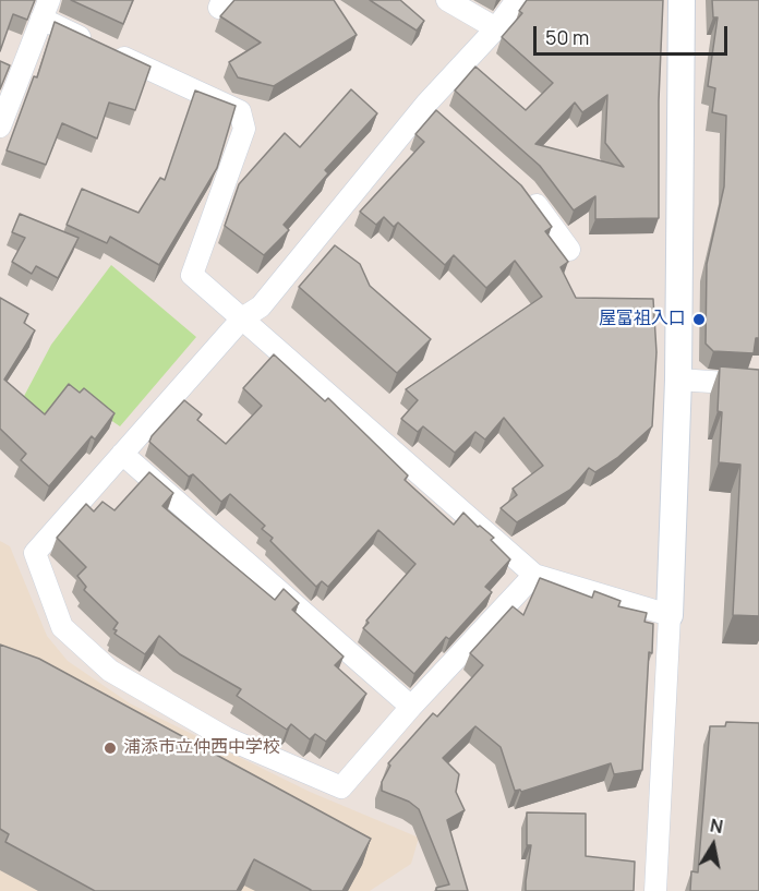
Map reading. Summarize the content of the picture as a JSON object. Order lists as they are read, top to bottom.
{
  "places": ["屋富祖入口", "浦添市立仲西中学校"],
  "scale_bar": "50 m",
  "north": "top"
}
